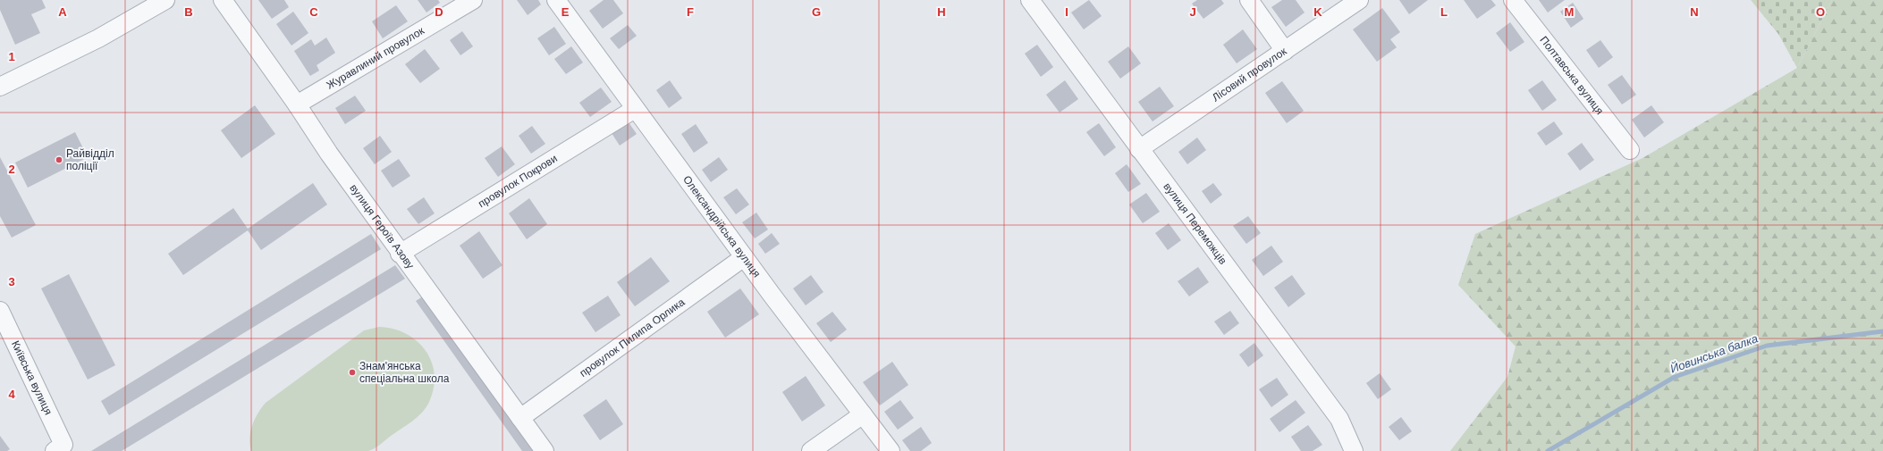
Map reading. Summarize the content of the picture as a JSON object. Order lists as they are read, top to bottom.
{
  "streets": {
    "street": [
      "Журавлиний провулок",
      "Лісовий провулок",
      "Полтавська вулиця",
      "провулок Покрови",
      "вулиця Переможців",
      "вулиця Героїв Азову",
      "Олександрійська вулиця",
      "провулок Пилипа Орлика",
      "Київська вулиця"
    ]
  },
  "crossings": [
    ["Журавлиний провулок", "вулиця Героїв Азову"],
    ["Лісовий провулок", "вулиця Переможців"],
    ["провулок Покрови", "вулиця Героїв Азову"],
    ["провулок Покрови", "Олександрійська вулиця"],
    ["вулиця Героїв Азову", "провулок Пилипа Орлика"],
    ["Олександрійська вулиця", "провулок Пилипа Орлика"]
  ],
  "water": ["Йовинська балка"],
  "places": ["Райвідділ поліції", "Знам'янська спеціальна школа"],
  "grid": {
    "columns": [
      "A",
      "B",
      "C",
      "D",
      "E",
      "F",
      "G",
      "H",
      "I",
      "J",
      "K",
      "L",
      "M",
      "N",
      "O"
    ],
    "rows": [
      "1",
      "2",
      "3",
      "4"
    ]
  }
}
